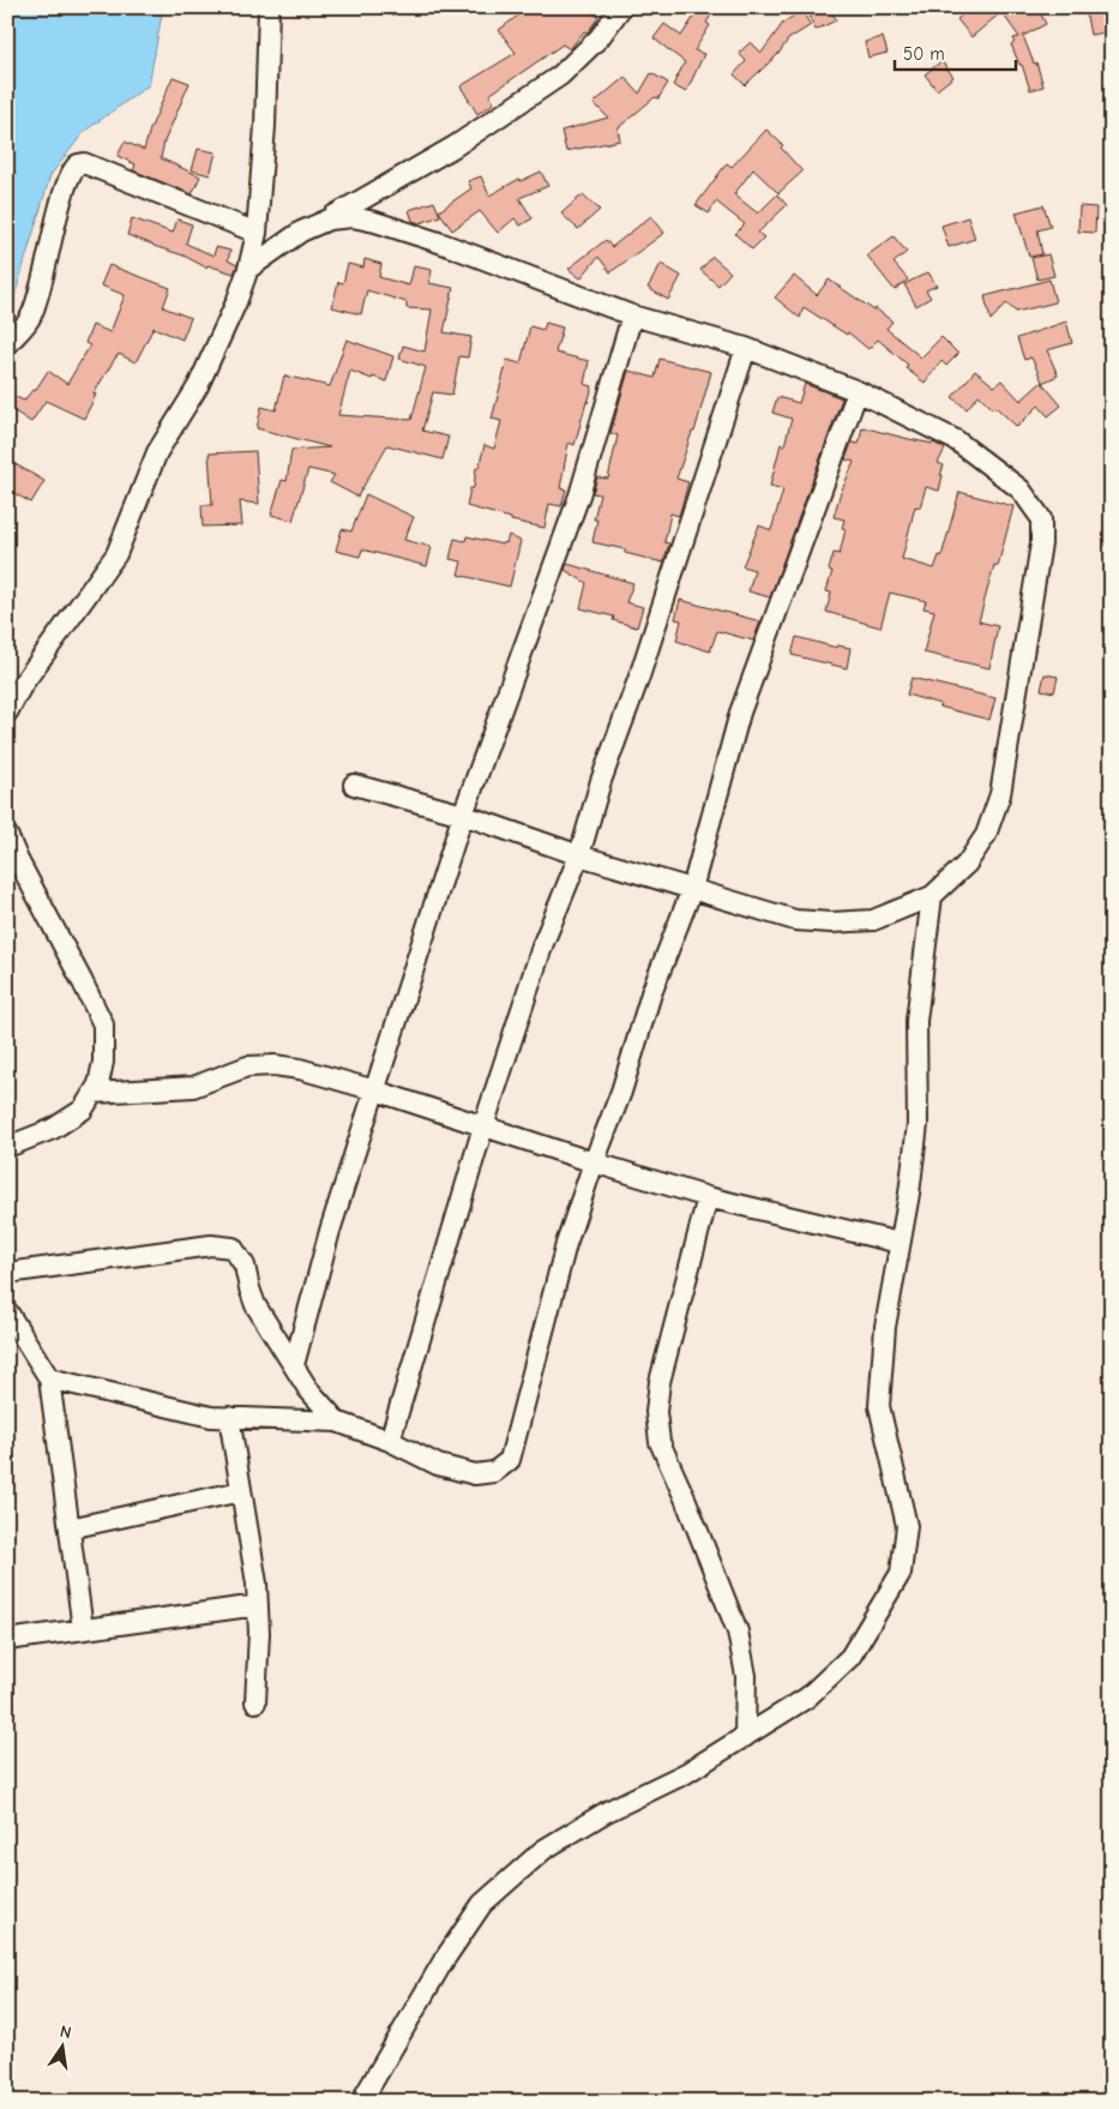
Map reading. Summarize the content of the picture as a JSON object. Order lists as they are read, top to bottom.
{
  "scale_bar": "50 m",
  "north": "top"
}
